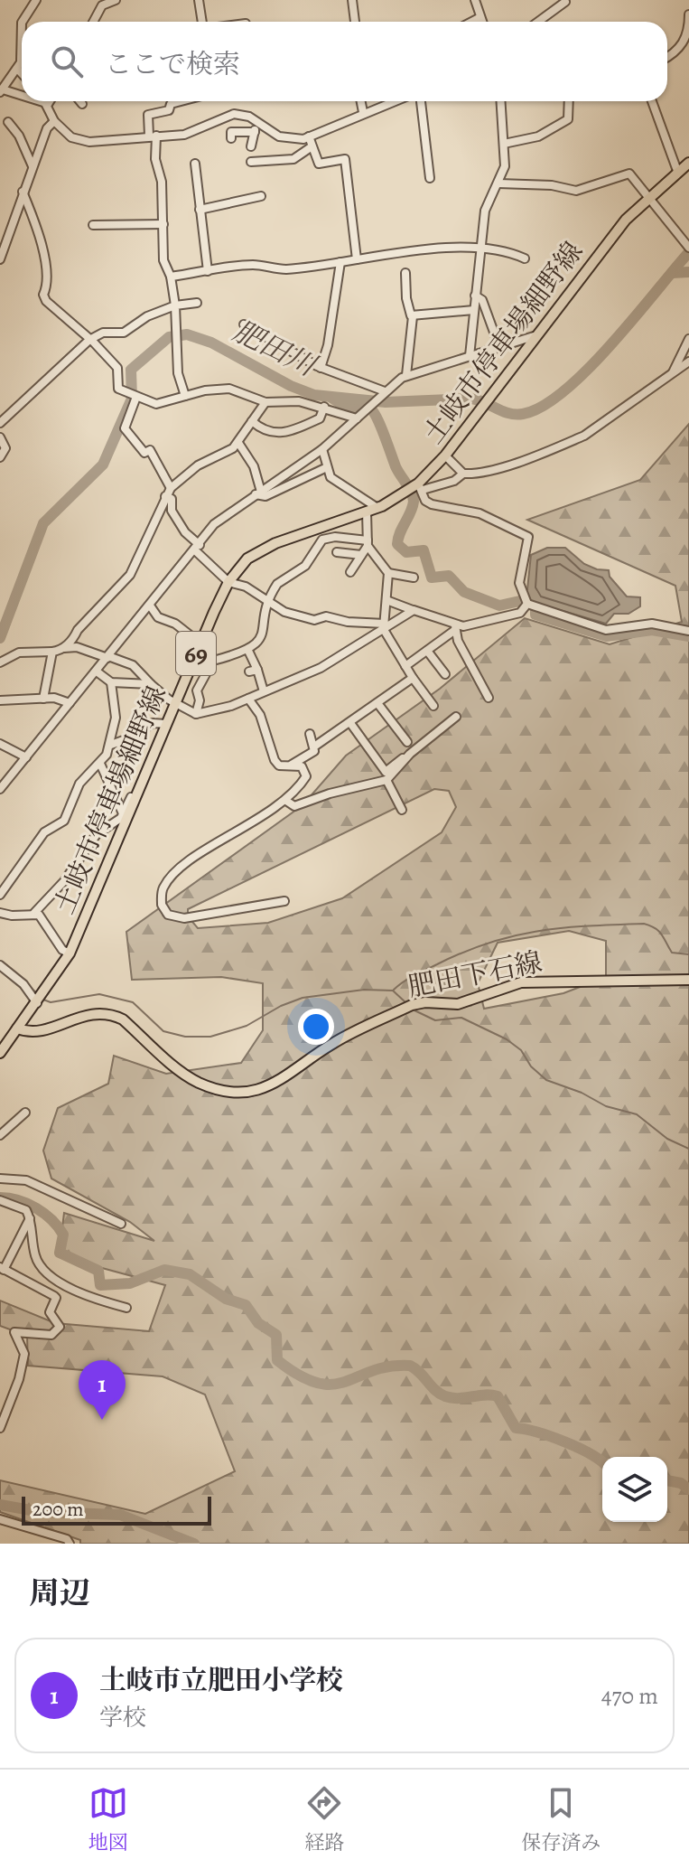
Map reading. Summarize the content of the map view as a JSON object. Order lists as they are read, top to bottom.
{
  "streets": {
    "main road": ["土岐市停車場細野線", "69", "肥田下石線"]
  },
  "crossings": [
    ["土岐市停車場細野線", "肥田下石線"]
  ],
  "water": ["肥田川"],
  "scale_bar": "200 m",
  "page": {
    "search": "ここで検索",
    "pins": "1",
    "scale": "200 m",
    "heading": "周辺",
    "list": [
      {
        "mark": "1",
        "name": "土岐市立肥田小学校",
        "note": "学校",
        "value": "470 m"
      }
    ],
    "nav": ["地図", "経路", "保存済み"]
  }
}
